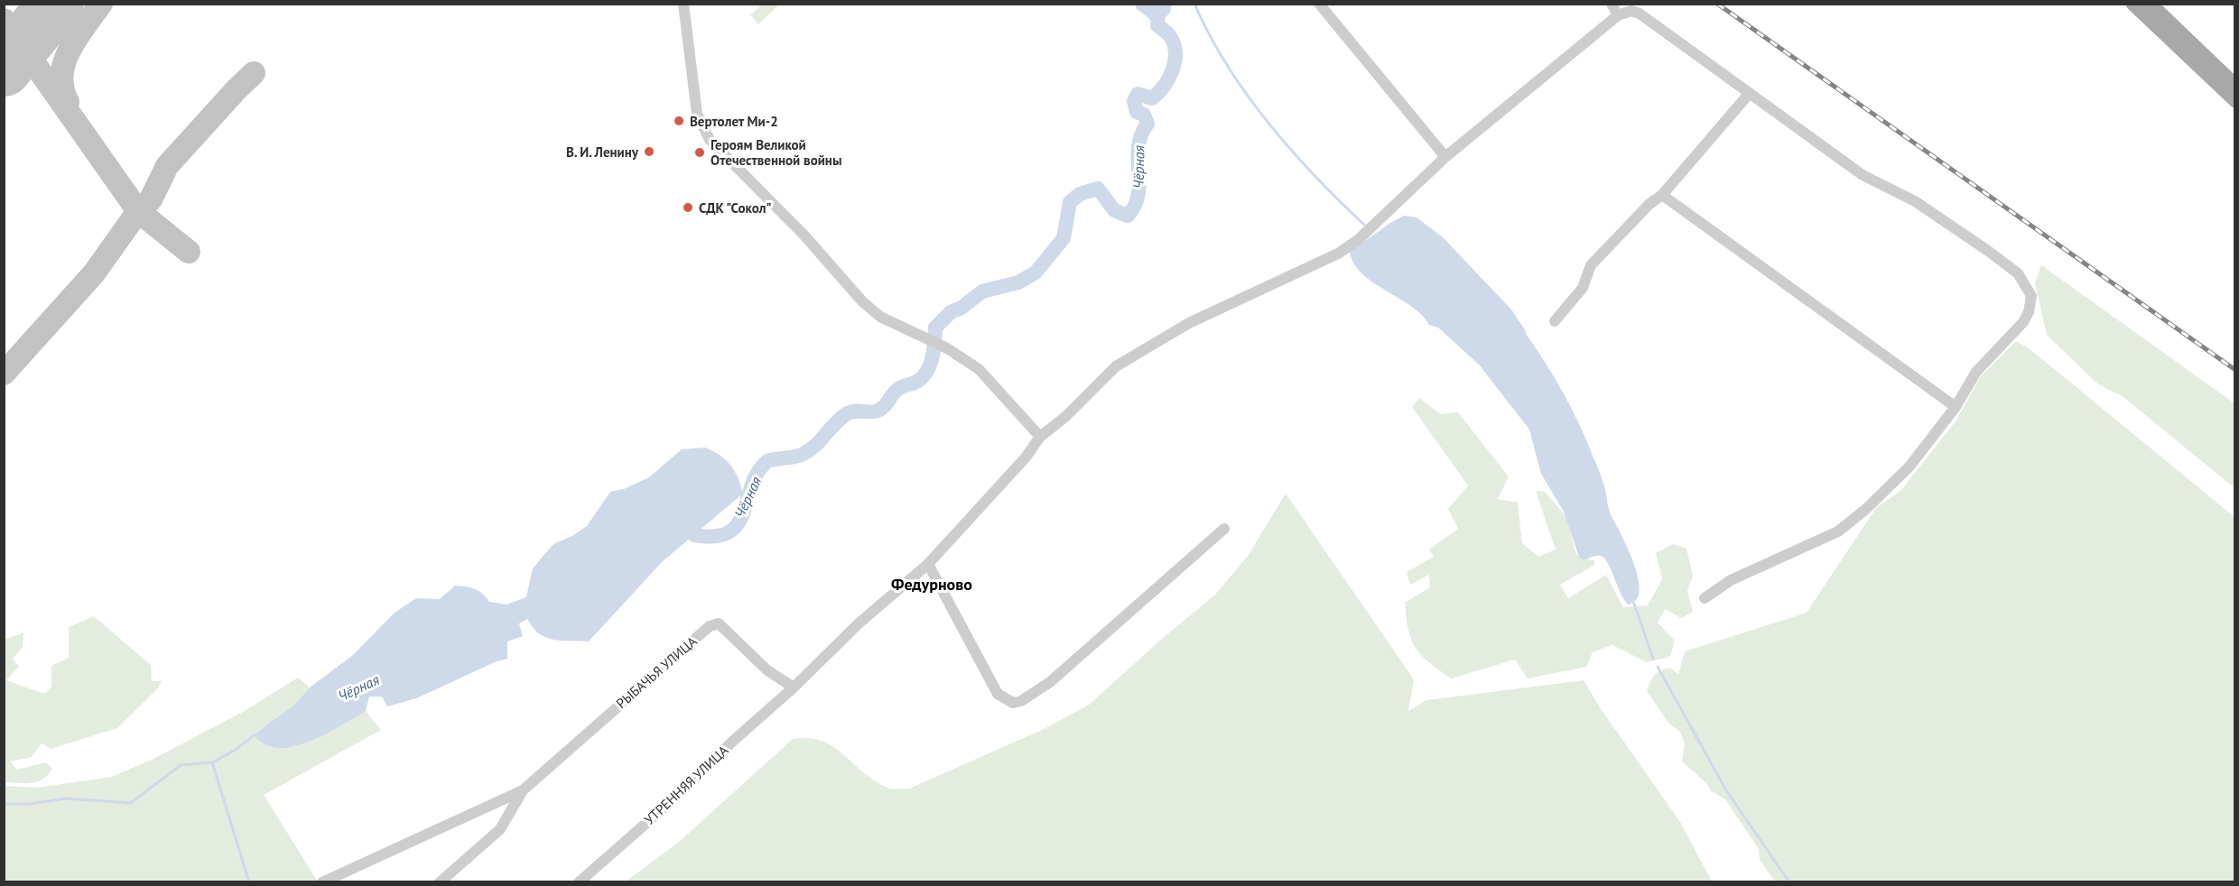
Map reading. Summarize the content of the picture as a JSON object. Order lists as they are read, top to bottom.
{
  "streets": {
    "street": ["РЫБАЧЬЯ УЛИЦА", "УТРЕННЯЯ УЛИЦА"]
  },
  "crossings": [
    ["РЫБАЧЬЯ УЛИЦА", "УТРЕННЯЯ УЛИЦА"]
  ],
  "districts": ["Федурново"],
  "water": ["Чёрная"],
  "places": [
    "Вертолет Ми-2",
    "В. И. Ленину",
    "Героям Великой Отечественной войны",
    "СДК \"Сокол\""
  ]
}
